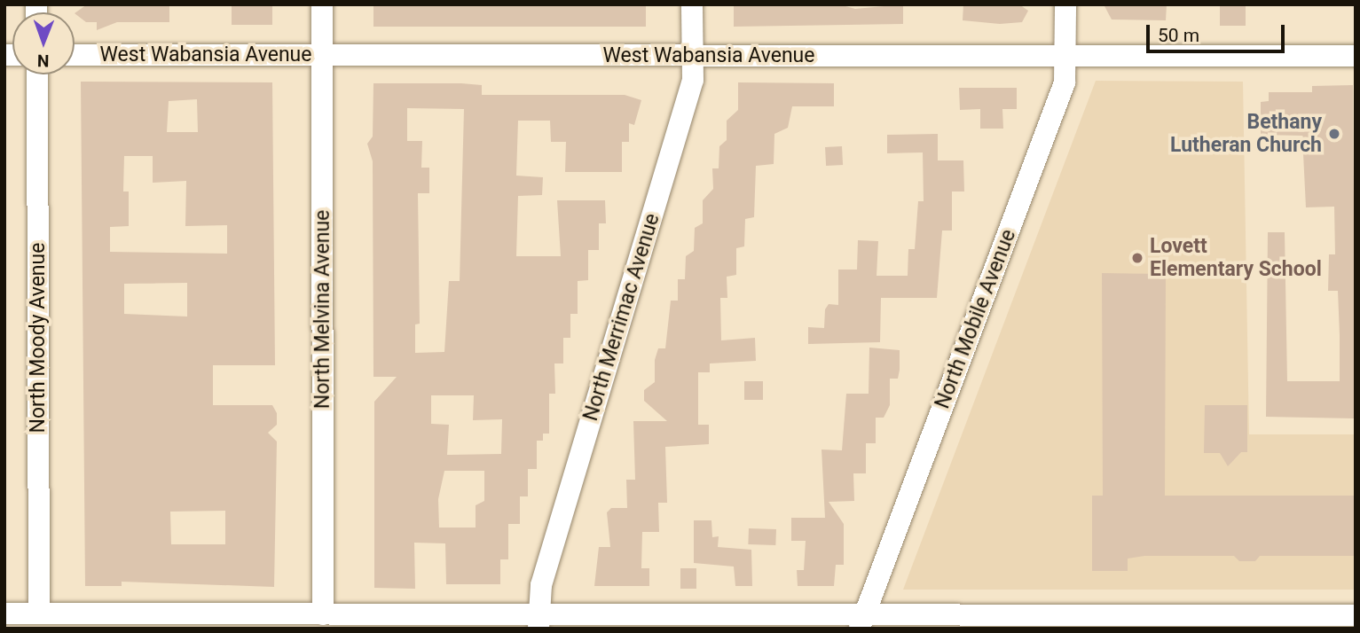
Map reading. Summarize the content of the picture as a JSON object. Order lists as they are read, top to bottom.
{
  "streets": {
    "street": [
      "West Wabansia Avenue",
      "North Melvina Avenue",
      "North Merrimac Avenue",
      "North Mobile Avenue",
      "North Moody Avenue"
    ]
  },
  "crossings": [
    ["West Wabansia Avenue", "North Melvina Avenue"],
    ["West Wabansia Avenue", "North Merrimac Avenue"],
    ["West Wabansia Avenue", "North Mobile Avenue"]
  ],
  "places": ["Bethany Lutheran Church", "Lovett Elementary School"],
  "scale_bar": "50 m",
  "north": "bottom"
}
